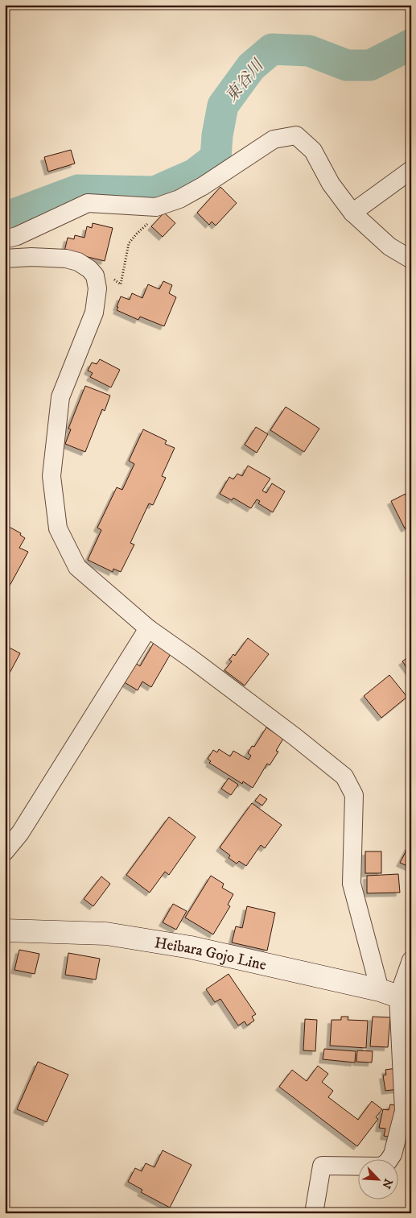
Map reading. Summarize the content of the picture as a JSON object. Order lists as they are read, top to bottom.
{
  "streets": {
    "main road": ["Heibara Gojo Line"]
  },
  "water": ["東谷川"],
  "north": "bottom right"
}
